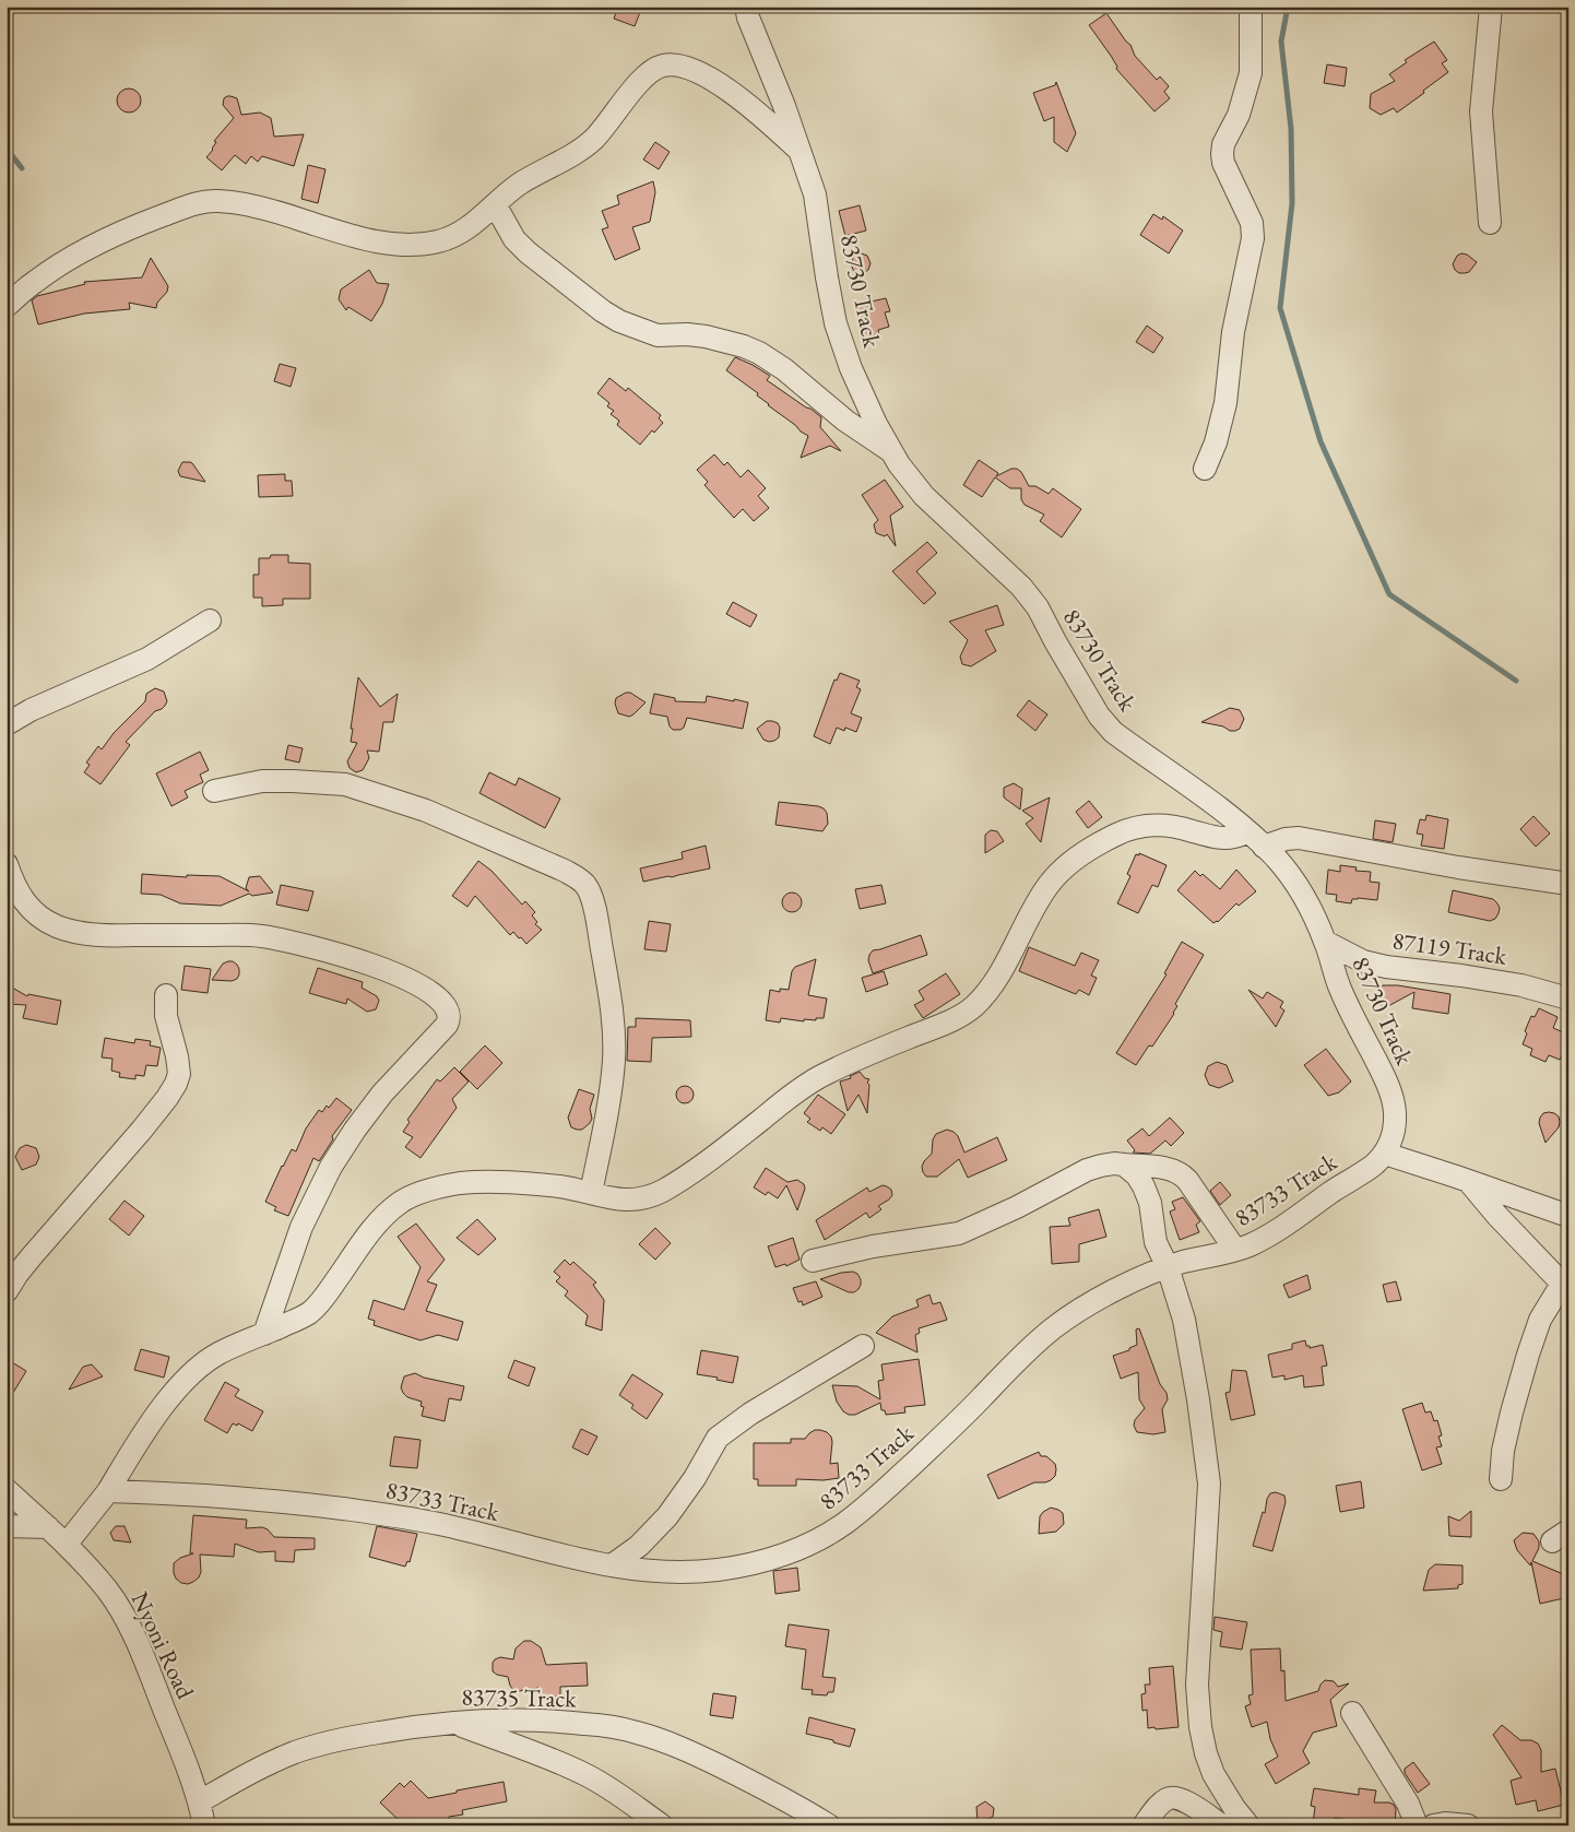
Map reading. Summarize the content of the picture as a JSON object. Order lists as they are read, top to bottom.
{
  "streets": {
    "street": [
      "83730 Track",
      "87119 Track",
      "83733 Track",
      "Nyoni Road",
      "83735 Track"
    ]
  },
  "crossings": [
    ["83730 Track", "87119 Track"],
    ["83730 Track", "83733 Track"],
    ["Nyoni Road", "83735 Track"]
  ]
}
